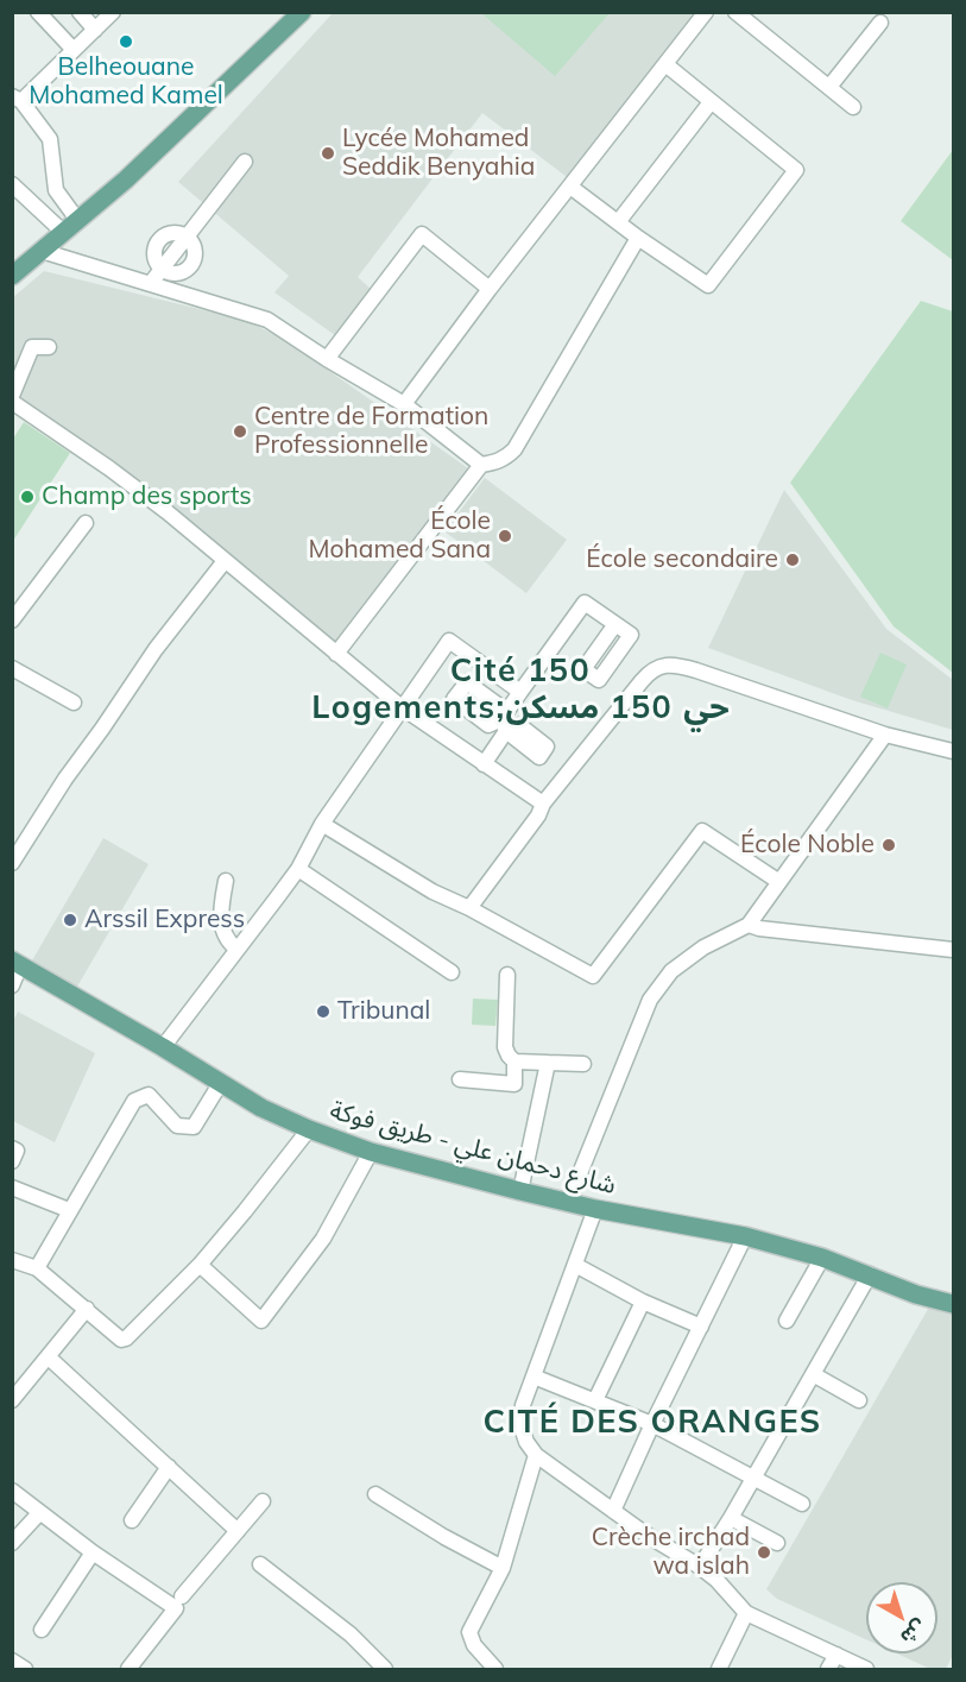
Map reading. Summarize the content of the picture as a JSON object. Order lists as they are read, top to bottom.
{
  "streets": {
    "main road": ["شارع دحمان علي - طريق فوكة"]
  },
  "districts": ["Cité 150 Logements;حي 150 مسكن", "CITÉ DES ORANGES"],
  "places": [
    "Belheouane Mohamed Kamel",
    "Lycée Mohamed Seddik Benyahia",
    "Centre de Formation Professionnelle",
    "Champ des sports",
    "École Mohamed Sana",
    "École secondaire",
    "École Noble",
    "Arssil Express",
    "Tribunal",
    "Crèche irchad wa islah"
  ],
  "north": "bottom right"
}
